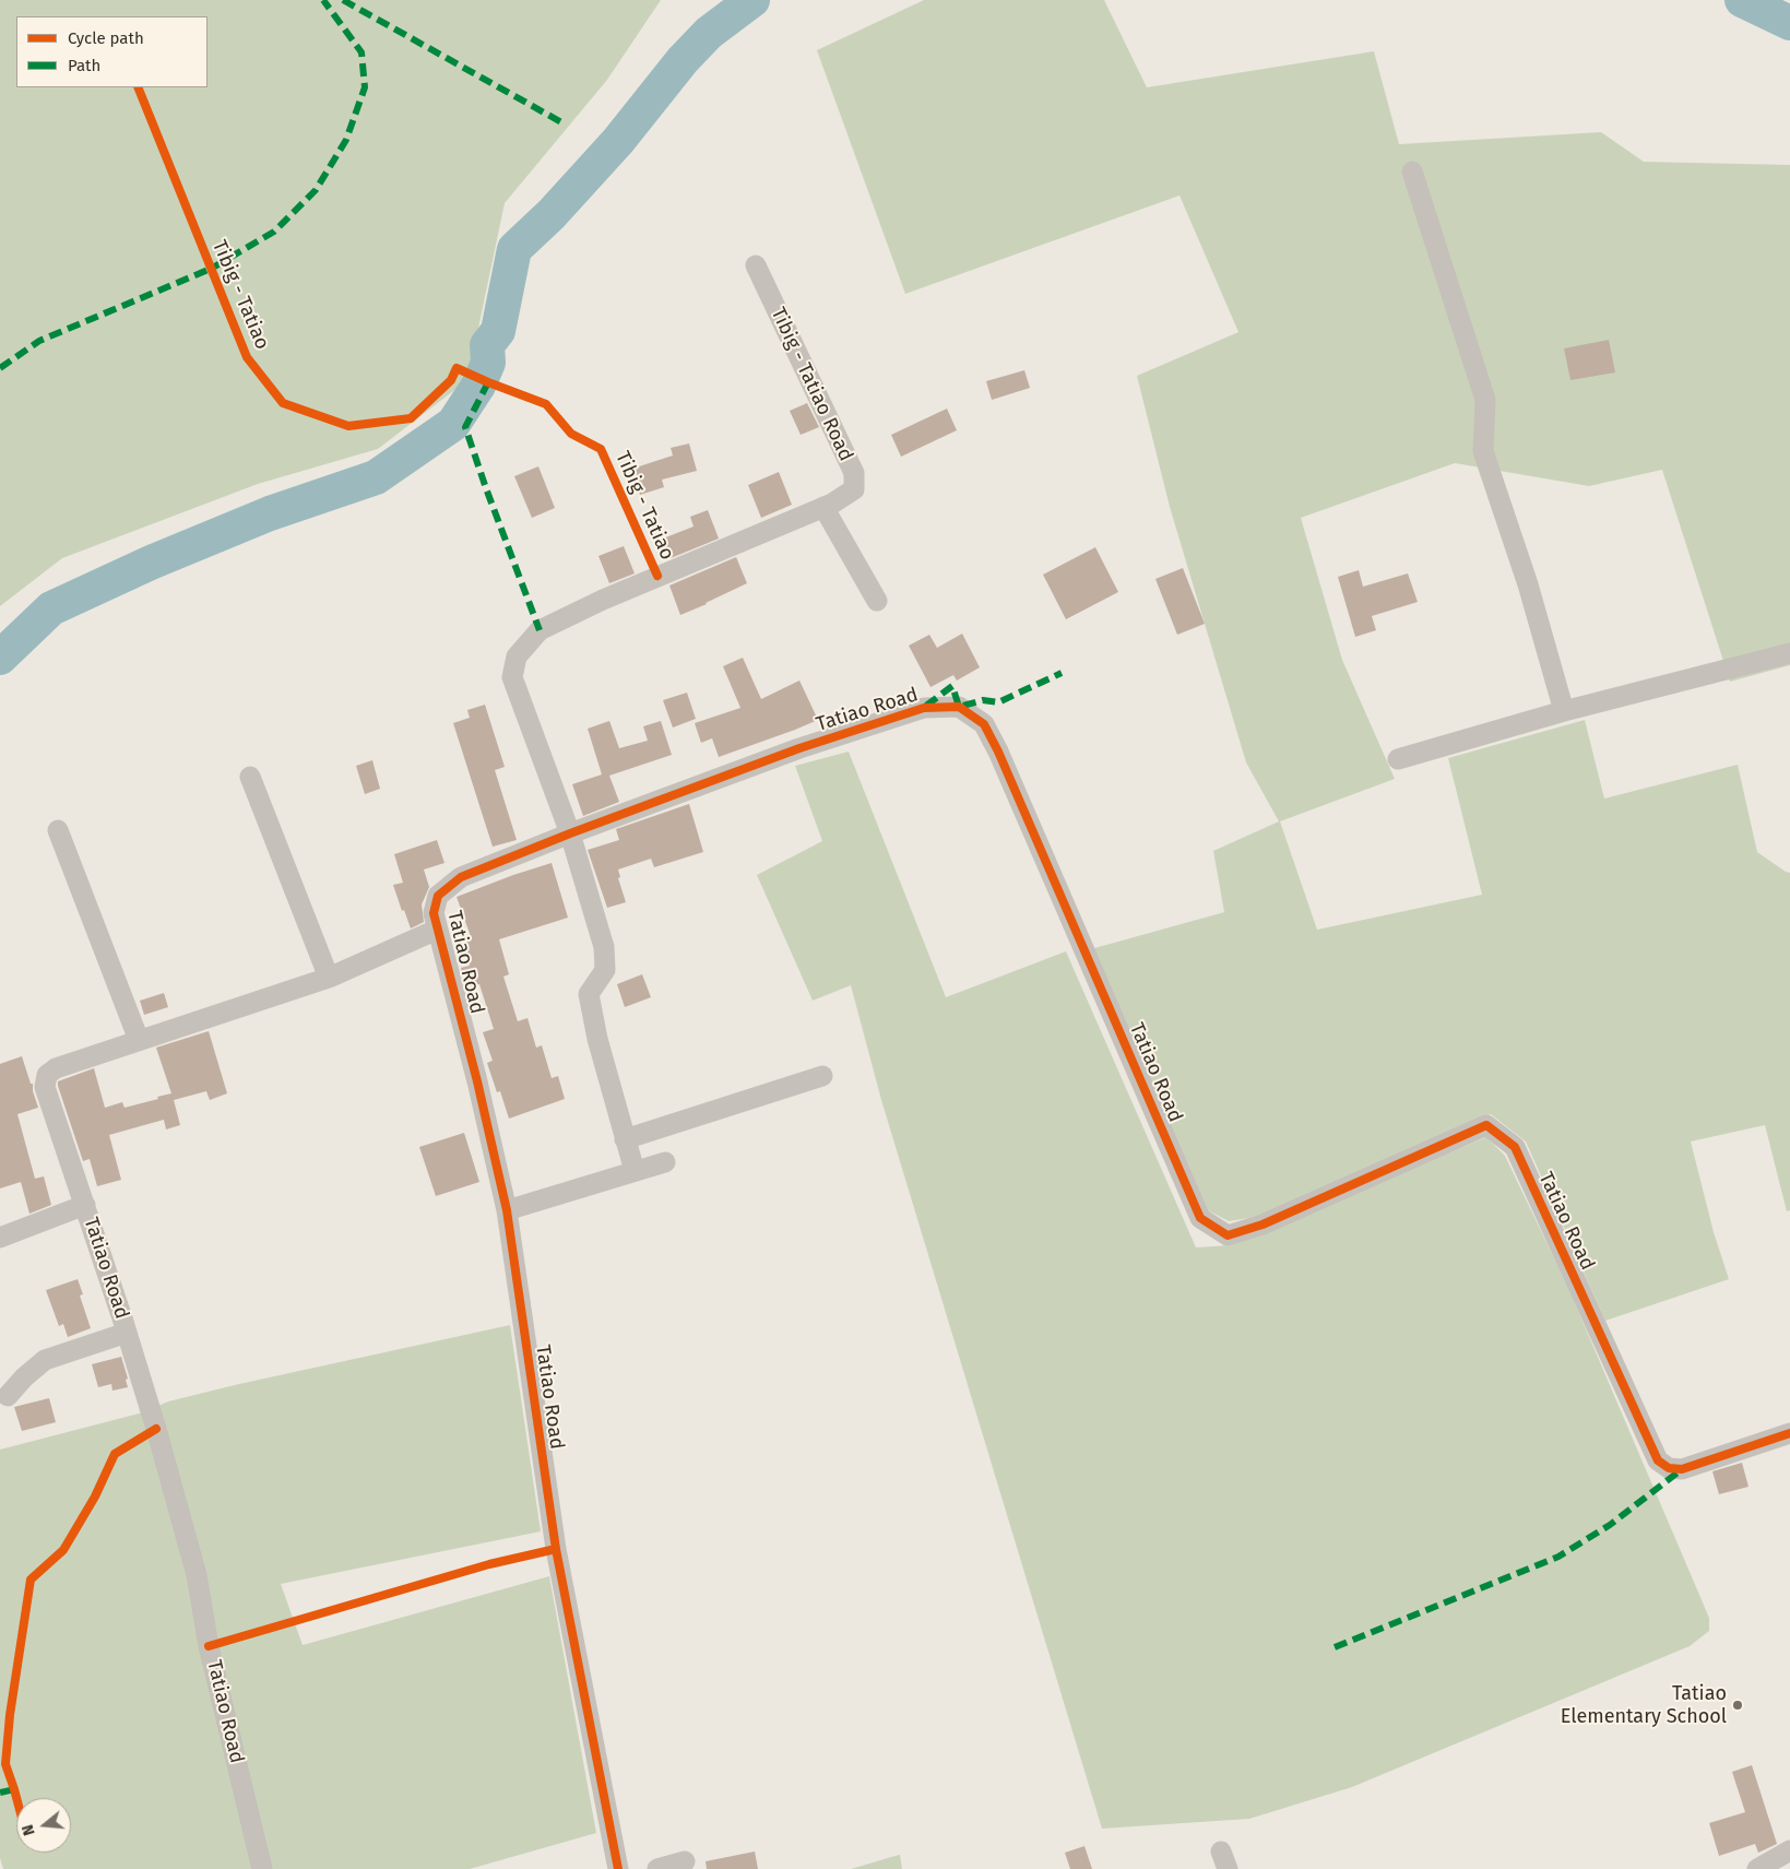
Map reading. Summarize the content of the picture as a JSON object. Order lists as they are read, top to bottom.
{
  "streets": {
    "street": ["Tibig - Tatiao Road", "Tatiao Road"],
    "cycle path": ["Tibig - Tatiao"]
  },
  "crossings": [
    ["Tibig - Tatiao Road", "Tatiao Road"]
  ],
  "places": ["Tatiao Elementary School"],
  "legend": ["Cycle path", "Path"],
  "north": "left"
}
